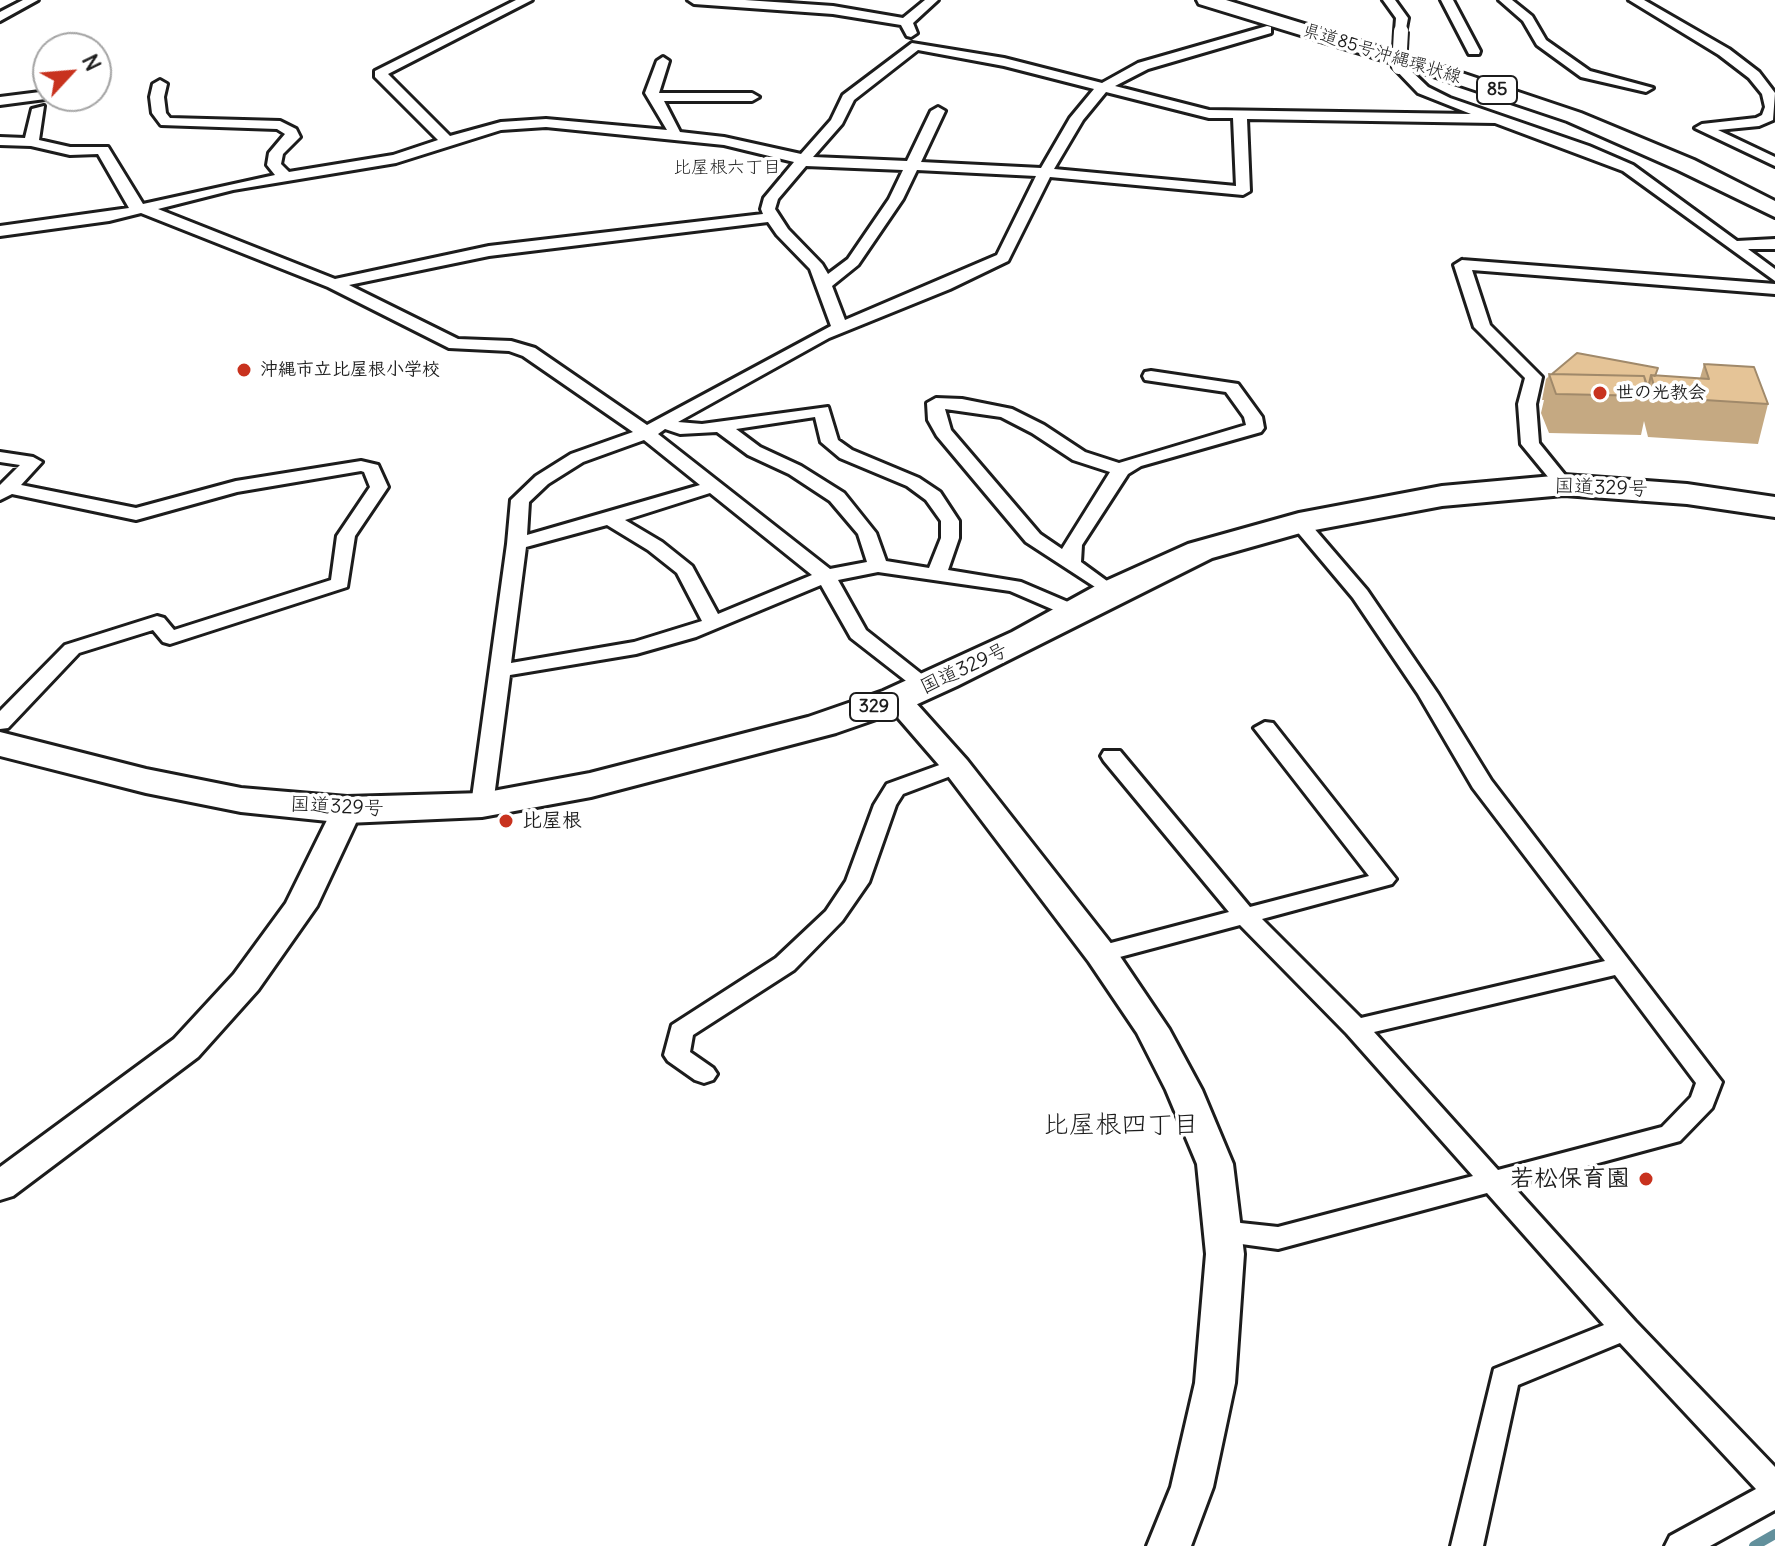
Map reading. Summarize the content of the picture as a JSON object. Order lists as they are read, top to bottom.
{
  "streets": {
    "highway": ["国道329号", "329"],
    "main road": ["県道85号沖縄環状線", "85"]
  },
  "districts": ["比屋根六丁目", "比屋根四丁目"],
  "places": [
    "沖縄市立比屋根小学校",
    "世の光教会",
    "比屋根",
    "若松保育園"
  ],
  "north": "top right"
}
